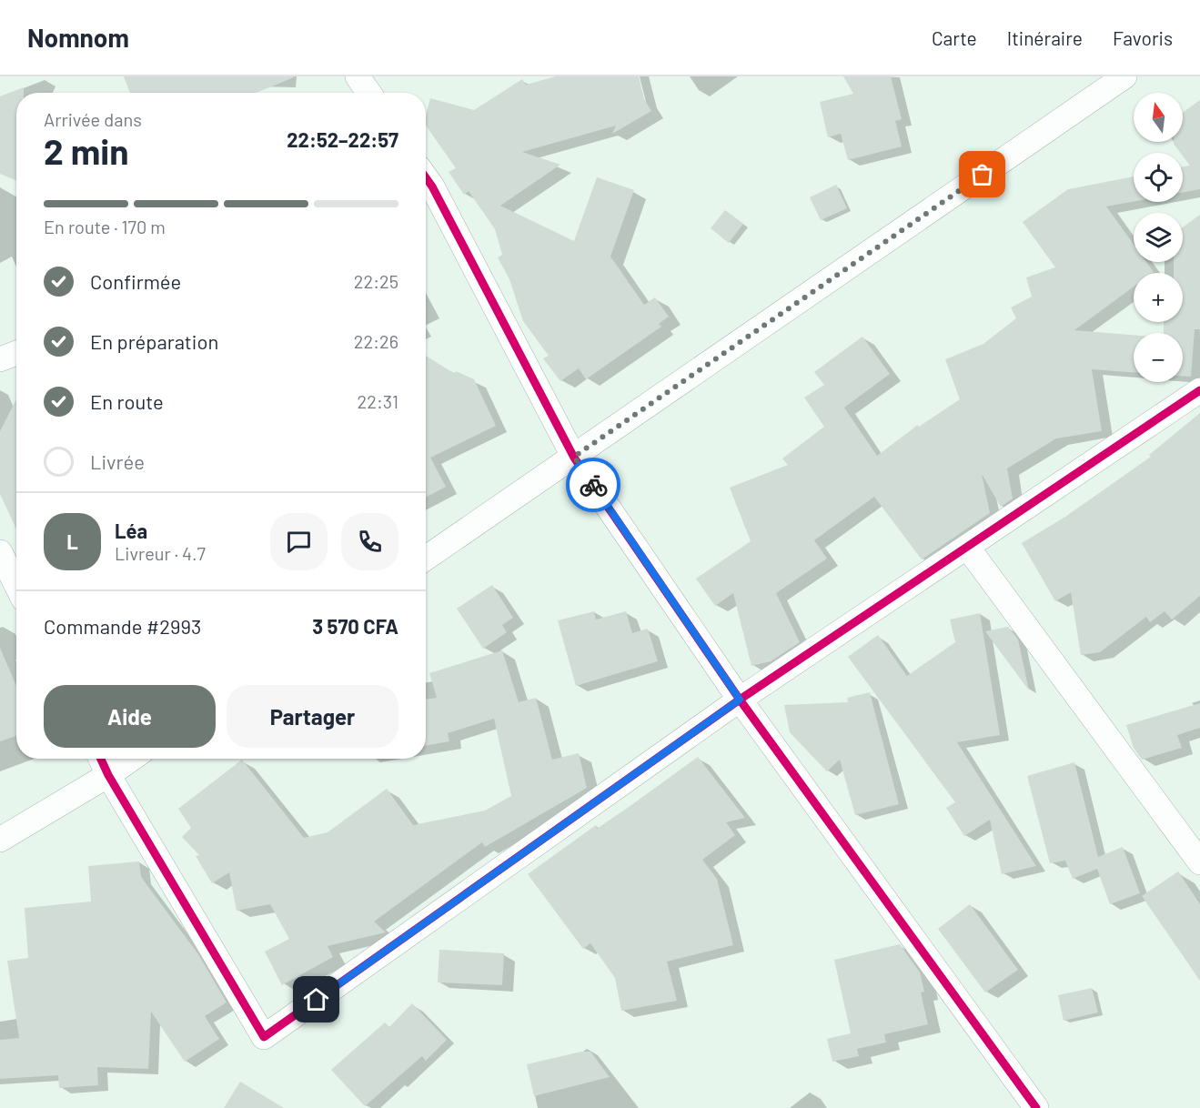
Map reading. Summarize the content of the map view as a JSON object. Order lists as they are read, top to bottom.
{
  "north": "top",
  "page": {
    "header": "Nomnom",
    "nav": ["Carte", "Itinéraire", "Favoris"],
    "map_buttons": ["+", "−"],
    "heading": ["2 min", "Arrivée dans", "22:52–22:57"],
    "panel": [
      "Léa",
      "Livreur · 4.7",
      "Commande #2993",
      "3 570 CFA"
    ],
    "bar": "En route · 170 m",
    "list": [
      ["Confirmée", "22:25"],
      ["En préparation", "22:26"],
      ["En route", "22:31"],
      "Livrée"
    ],
    "round": "L",
    "buttons": ["Aide", "Partager"]
  }
}
